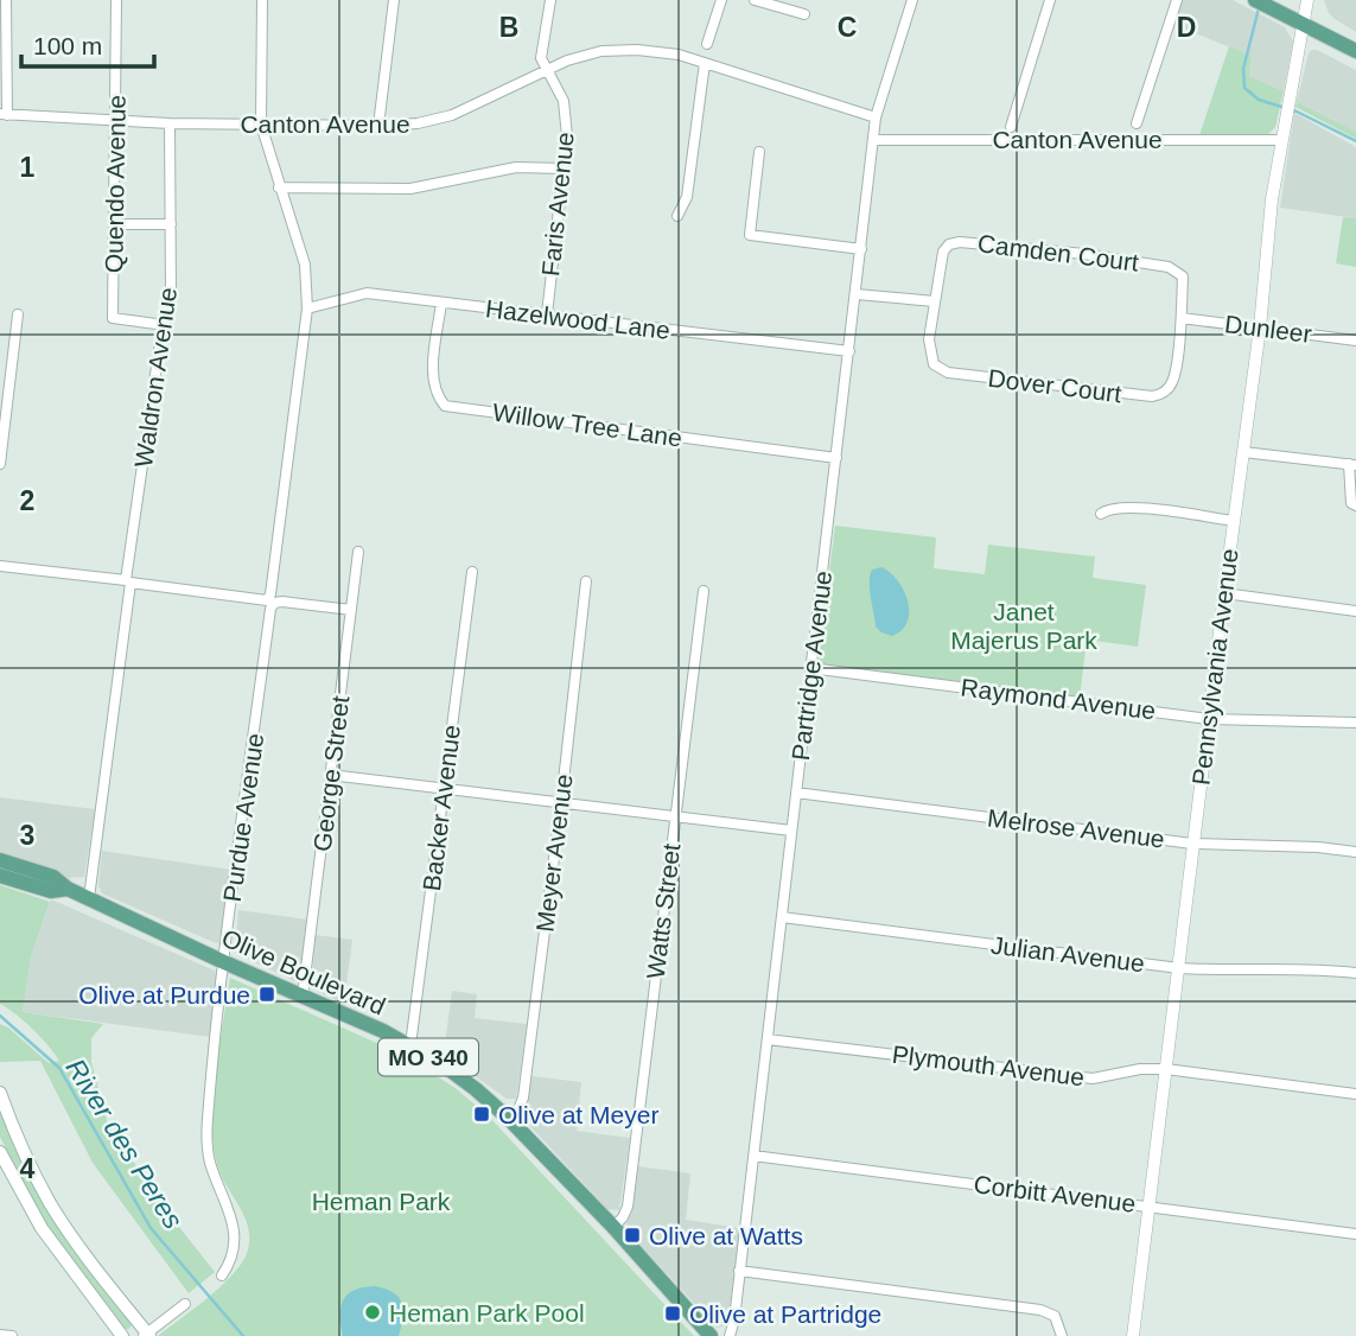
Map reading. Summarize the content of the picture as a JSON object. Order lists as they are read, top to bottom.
{
  "streets": {
    "main road": ["Olive Boulevard", "MO 340"],
    "street": [
      "Canton Avenue",
      "Quendo Avenue",
      "Faris Avenue",
      "Camden Court",
      "Hazelwood Lane",
      "Dunleer",
      "Waldron Avenue",
      "Dover Court",
      "Willow Tree Lane",
      "Partridge Avenue",
      "Pennsylvania Avenue",
      "Raymond Avenue",
      "George Street",
      "Backer Avenue",
      "Purdue Avenue",
      "Melrose Avenue",
      "Meyer Avenue",
      "Watts Street",
      "Julian Avenue",
      "Plymouth Avenue",
      "Corbitt Avenue"
    ]
  },
  "crossings": [
    ["Canton Avenue", "Quendo Avenue"],
    ["Canton Avenue", "Faris Avenue"],
    ["Canton Avenue", "Waldron Avenue"],
    ["Canton Avenue", "Partridge Avenue"],
    ["Canton Avenue", "Pennsylvania Avenue"],
    ["Canton Avenue", "Purdue Avenue"],
    ["Quendo Avenue", "Waldron Avenue"],
    ["Faris Avenue", "Hazelwood Lane"],
    ["Camden Court", "Dunleer"],
    ["Camden Court", "Dover Court"],
    ["Hazelwood Lane", "Willow Tree Lane"],
    ["Hazelwood Lane", "Partridge Avenue"],
    ["Hazelwood Lane", "Purdue Avenue"],
    ["Dunleer", "Dover Court"],
    ["Dunleer", "Pennsylvania Avenue"],
    ["Waldron Avenue", "Olive Boulevard"],
    ["Willow Tree Lane", "Partridge Avenue"],
    ["Partridge Avenue", "Raymond Avenue"],
    ["Partridge Avenue", "Melrose Avenue"],
    ["Partridge Avenue", "Julian Avenue"],
    ["Partridge Avenue", "Plymouth Avenue"],
    ["Partridge Avenue", "Corbitt Avenue"],
    ["Pennsylvania Avenue", "Raymond Avenue"],
    ["Pennsylvania Avenue", "Melrose Avenue"],
    ["Pennsylvania Avenue", "Julian Avenue"],
    ["Pennsylvania Avenue", "Plymouth Avenue"],
    ["Pennsylvania Avenue", "Corbitt Avenue"],
    ["George Street", "Olive Boulevard"],
    ["Backer Avenue", "Olive Boulevard"],
    ["Purdue Avenue", "Olive Boulevard"],
    ["Meyer Avenue", "Olive Boulevard"],
    ["Watts Street", "Olive Boulevard"]
  ],
  "water": ["River des Peres"],
  "parks": ["Janet Majerus Park", "Heman Park"],
  "places": {
    "transit": [
      "Olive at Purdue",
      "Olive at Meyer",
      "Olive at Watts",
      "Olive at Partridge"
    ],
    "other": ["Heman Park Pool"]
  },
  "scale_bar": "100 m",
  "grid": {
    "columns": ["B", "C", "D"],
    "rows": [
      "1",
      "2",
      "3",
      "4"
    ]
  }
}
